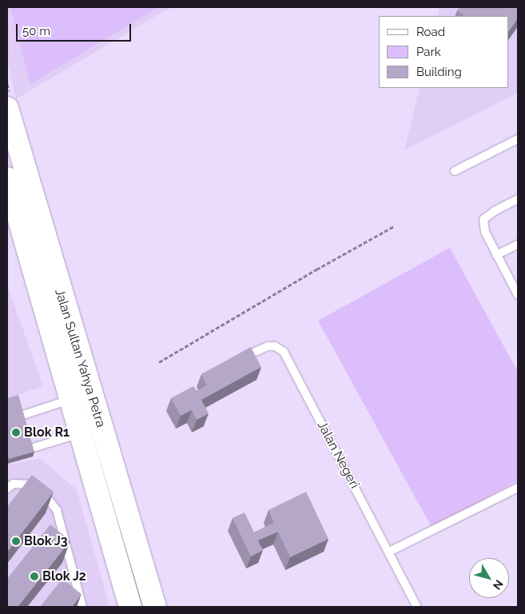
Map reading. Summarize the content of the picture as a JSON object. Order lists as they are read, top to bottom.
{
  "streets": {
    "main road": ["Jalan Sultan Yahya Petra"],
    "lane": ["Jalan Negeri"]
  },
  "places": ["Blok R1", "Blok J3", "Blok J2"],
  "legend": ["Road", "Park", "Building"],
  "scale_bar": "50 m",
  "north": "bottom right"
}
